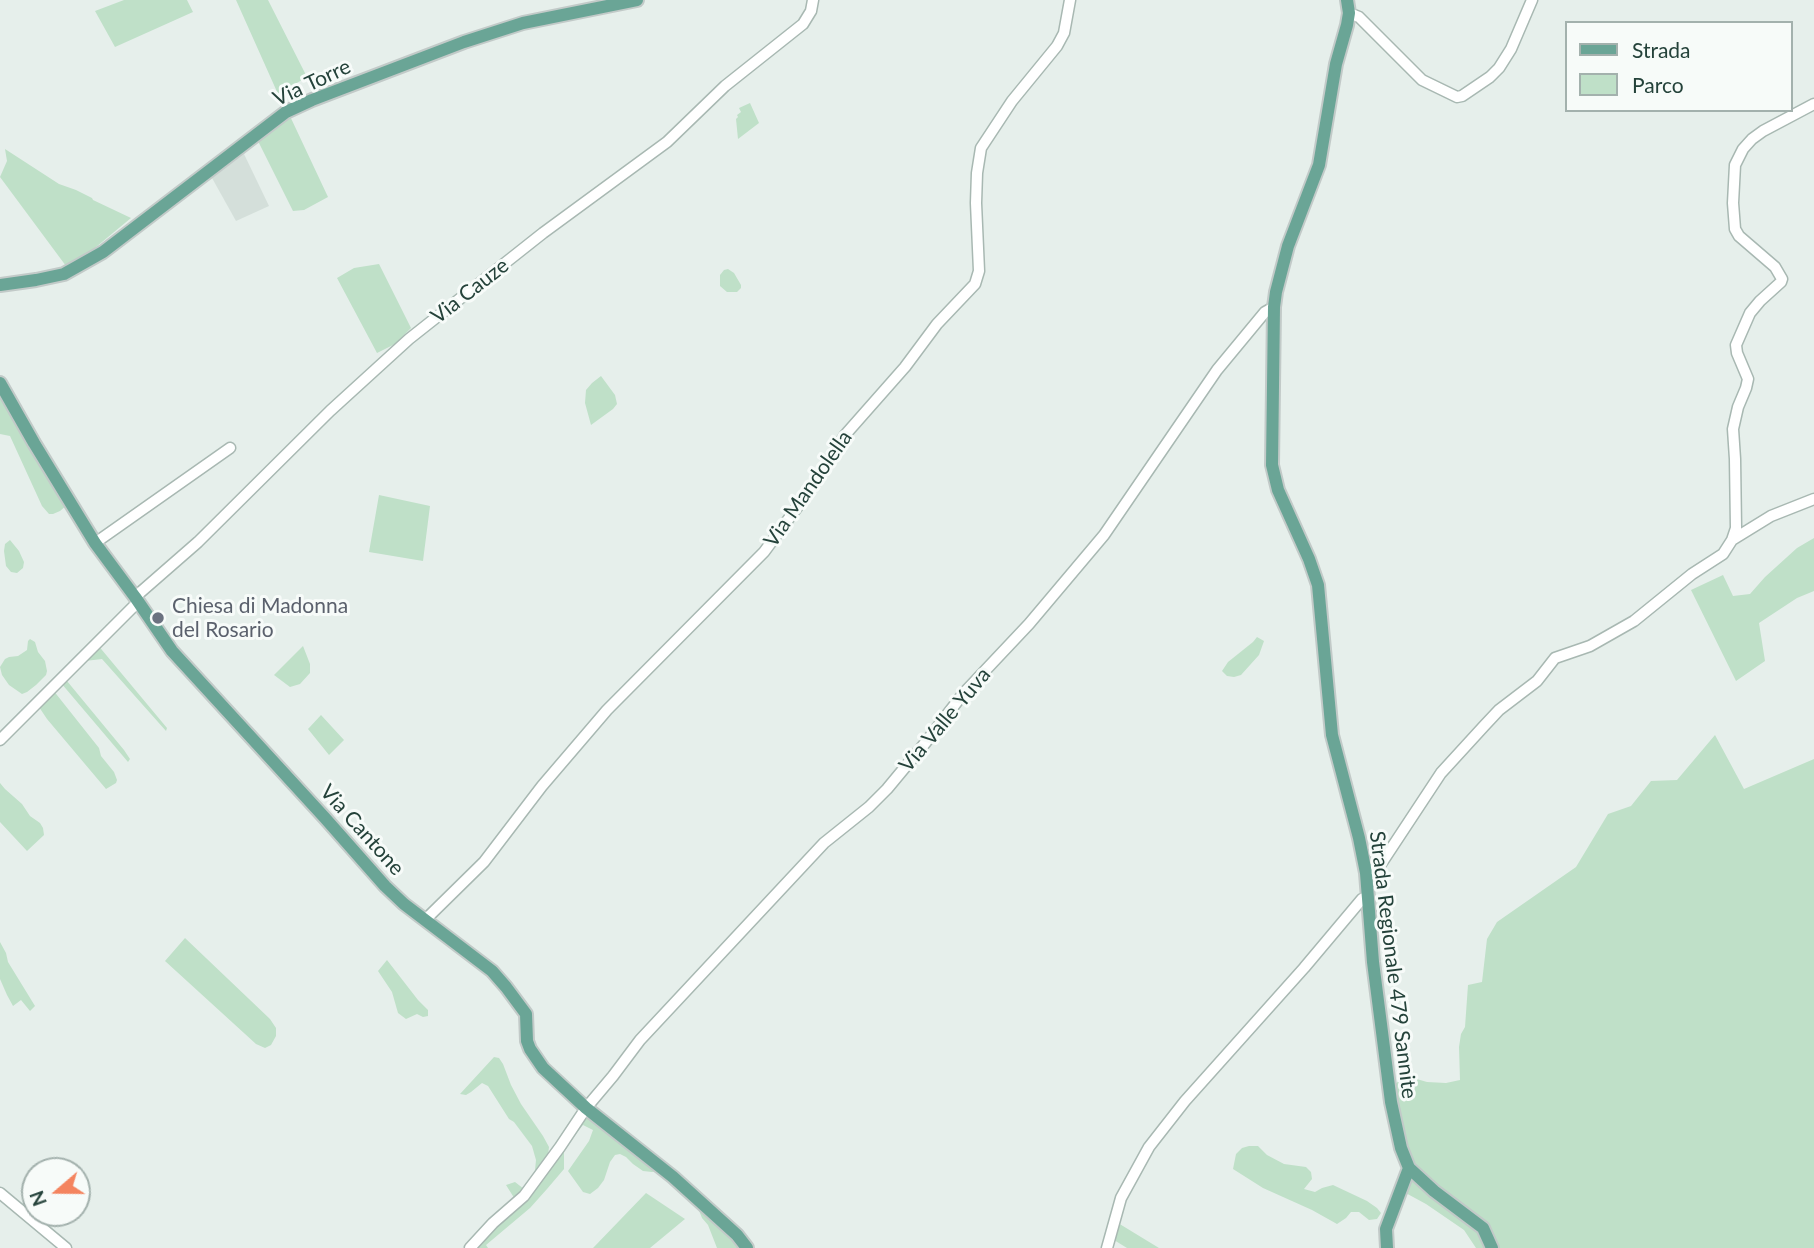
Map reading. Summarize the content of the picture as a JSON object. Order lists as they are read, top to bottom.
{
  "streets": {
    "main road": ["Via Torre", "Via Cantone", "Strada Regionale 479 Sannite"],
    "street": ["Via Cauze", "Via Mandolella", "Via Valle Yuva"]
  },
  "crossings": [
    ["Via Cauze", "Via Cantone"],
    ["Via Mandolella", "Via Cantone"],
    ["Via Valle Yuva", "Via Cantone"],
    ["Via Valle Yuva", "Strada Regionale 479 Sannite"]
  ],
  "places": ["Chiesa di Madonna del Rosario"],
  "legend": ["Strada", "Parco"],
  "north": "left"
}
